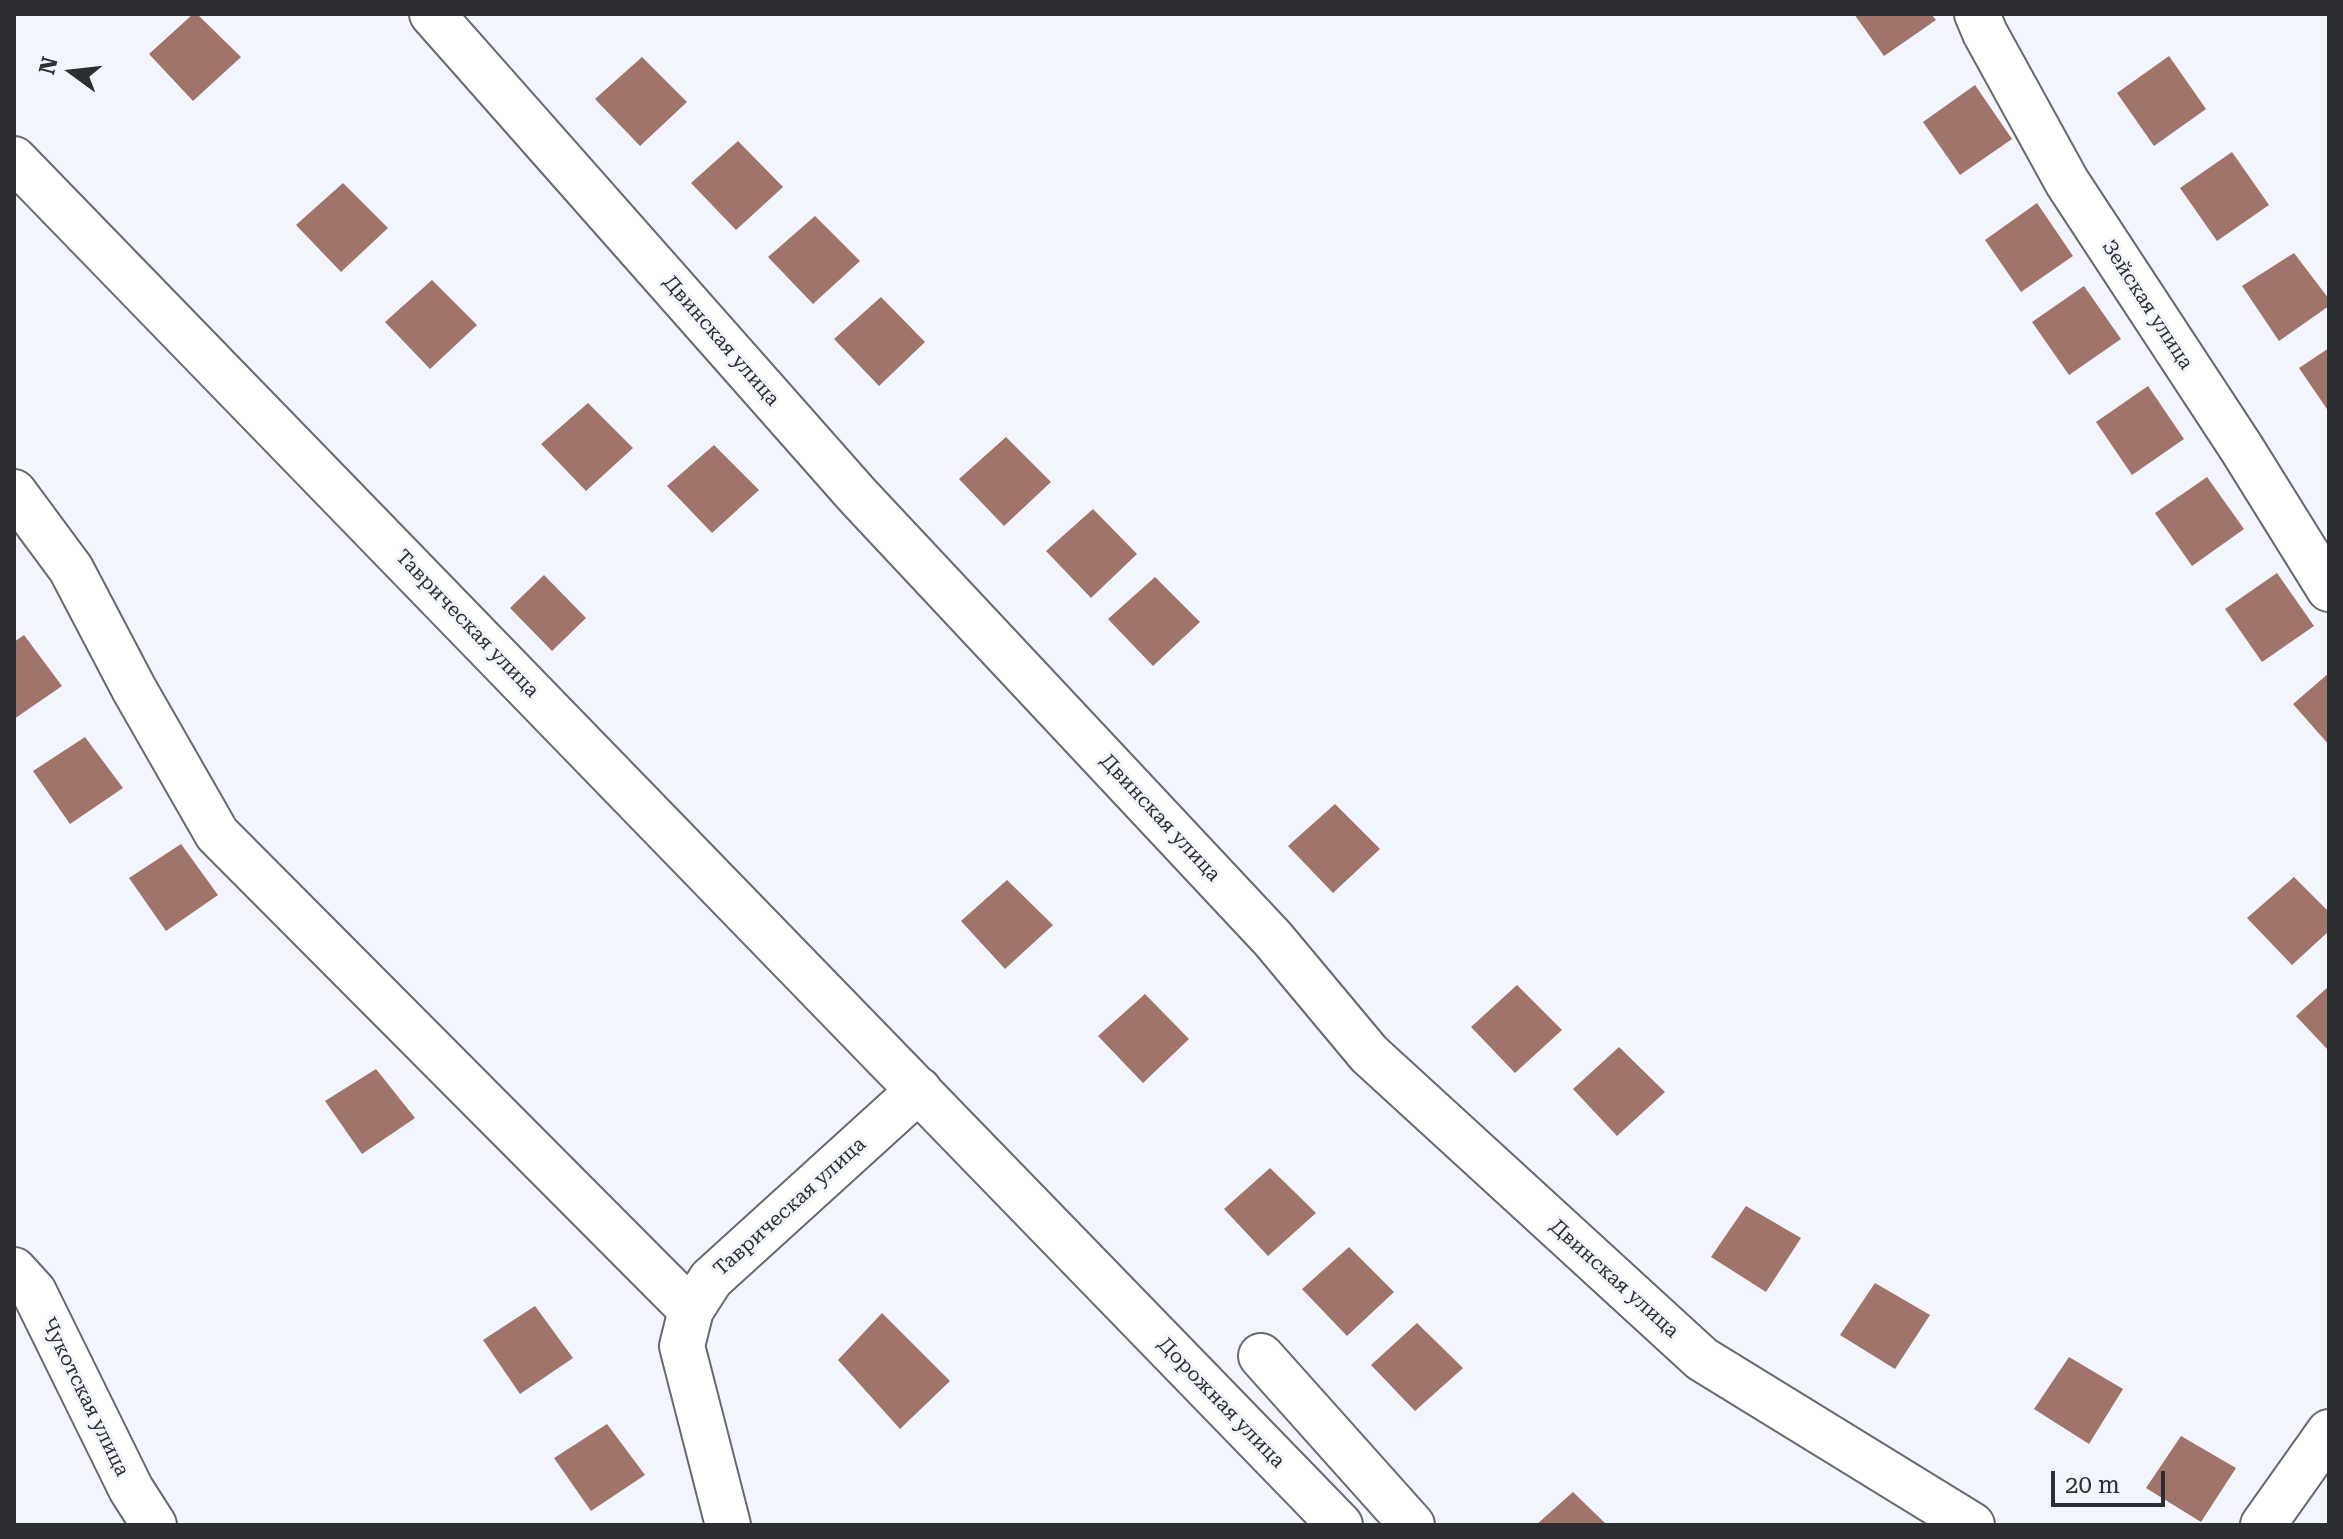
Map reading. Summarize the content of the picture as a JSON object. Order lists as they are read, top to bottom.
{
  "streets": {
    "street": [
      "Зейская улица",
      "Двинская улица",
      "Таврическая улица",
      "Чукотская улица",
      "Дорожная улица"
    ]
  },
  "crossings": [
    ["Таврическая улица", "Дорожная улица"]
  ],
  "scale_bar": "20 m",
  "north": "left"
}
